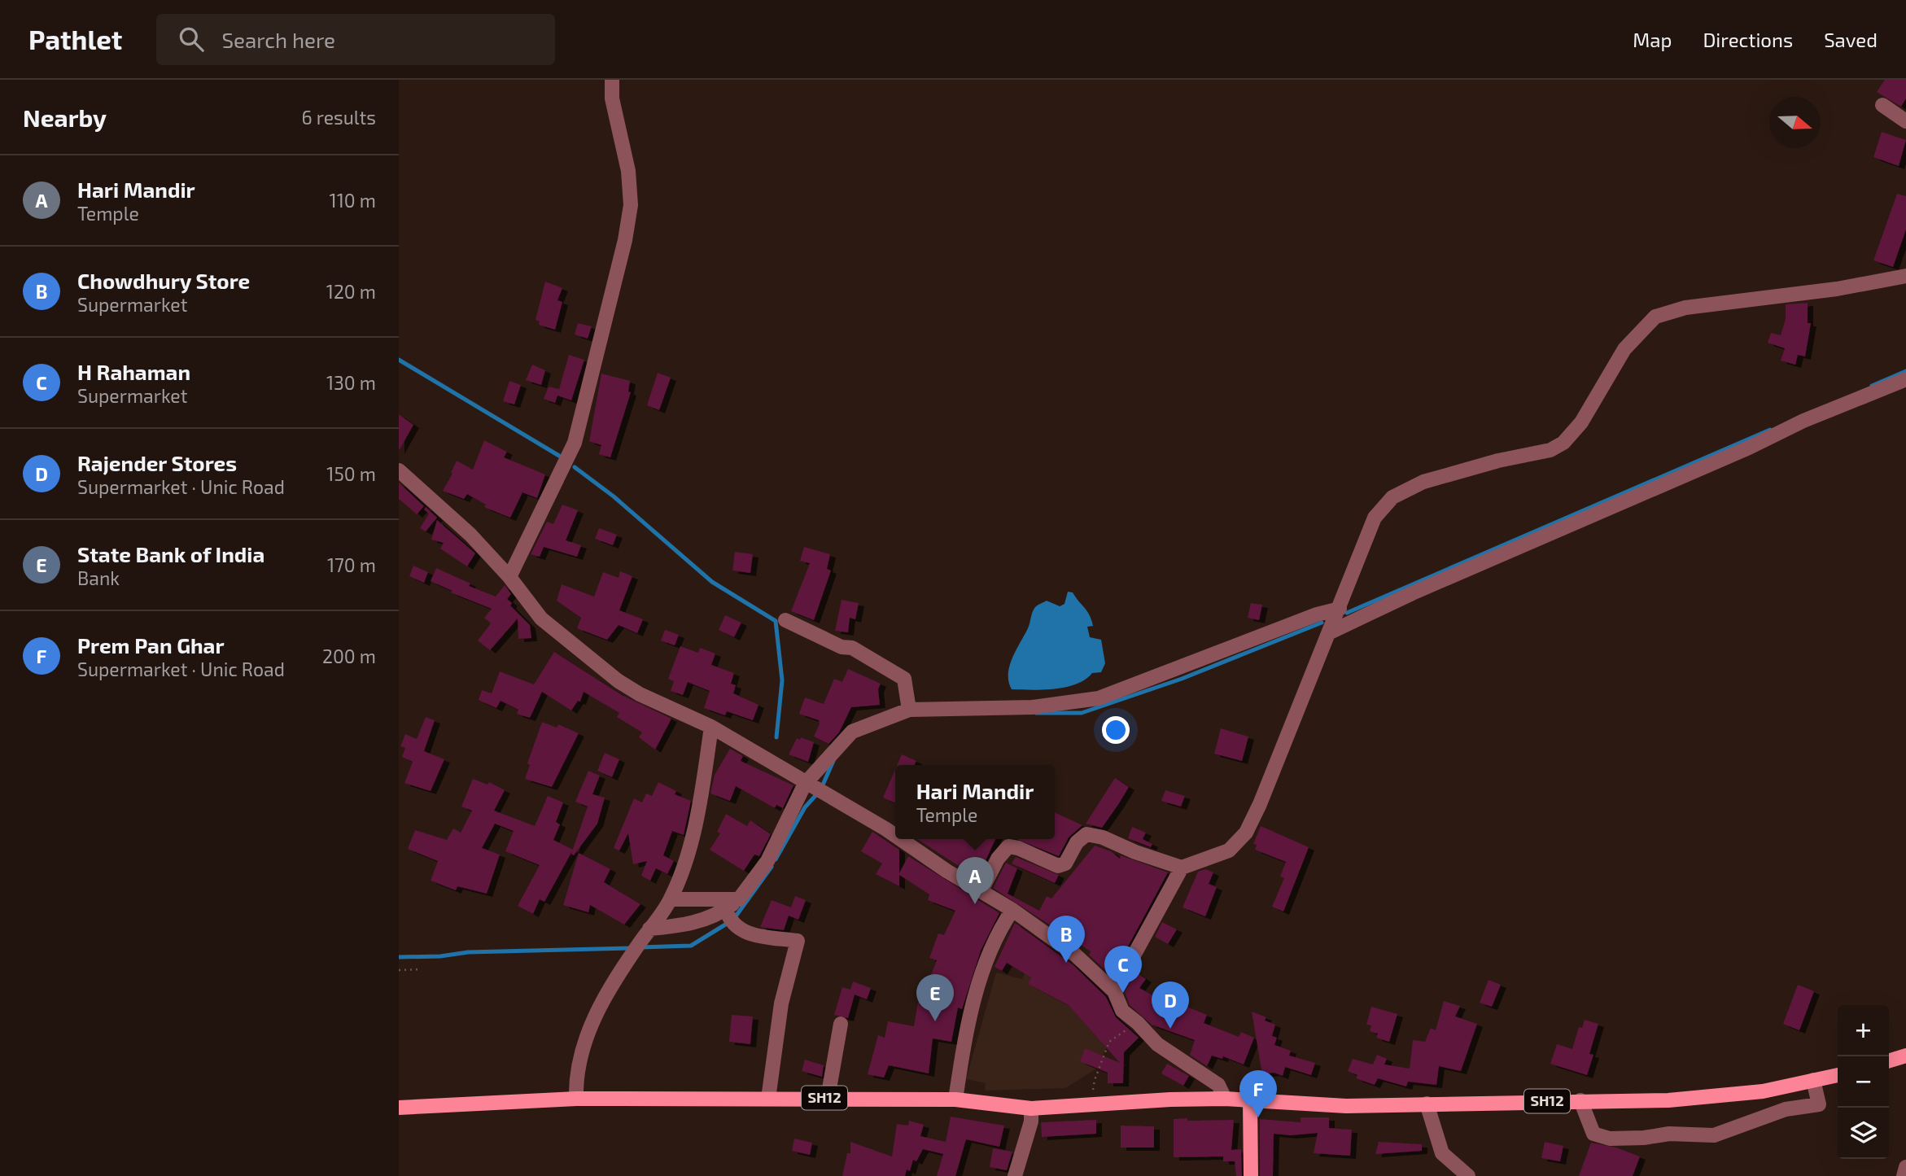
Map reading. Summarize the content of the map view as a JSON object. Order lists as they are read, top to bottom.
{
  "streets": {
    "main road": ["SH12"]
  },
  "north": "right",
  "page": {
    "header": "Pathlet",
    "search": "Search here",
    "nav": ["Map", "Directions", "Saved"],
    "heading": ["Nearby", "6 results"],
    "list": [
      {
        "mark": "A",
        "name": "Hari Mandir",
        "note": "Temple",
        "value": "110 m"
      },
      {
        "mark": "B",
        "name": "Chowdhury Store",
        "note": "Supermarket",
        "value": "120 m"
      },
      {
        "mark": "C",
        "name": "H Rahaman",
        "note": "Supermarket",
        "value": "130 m"
      },
      {
        "mark": "D",
        "name": "Rajender Stores",
        "note": "Supermarket · Unic Road",
        "value": "150 m"
      },
      {
        "mark": "E",
        "name": "State Bank of India",
        "note": "Bank",
        "value": "170 m"
      },
      {
        "mark": "F",
        "name": "Prem Pan Ghar",
        "note": "Supermarket · Unic Road",
        "value": "200 m"
      }
    ],
    "popup": ["Hari Mandir", "Temple"],
    "pins": [
      "A",
      "B",
      "C",
      "E",
      "D",
      "F"
    ],
    "map_buttons": ["+", "−"]
  }
}
